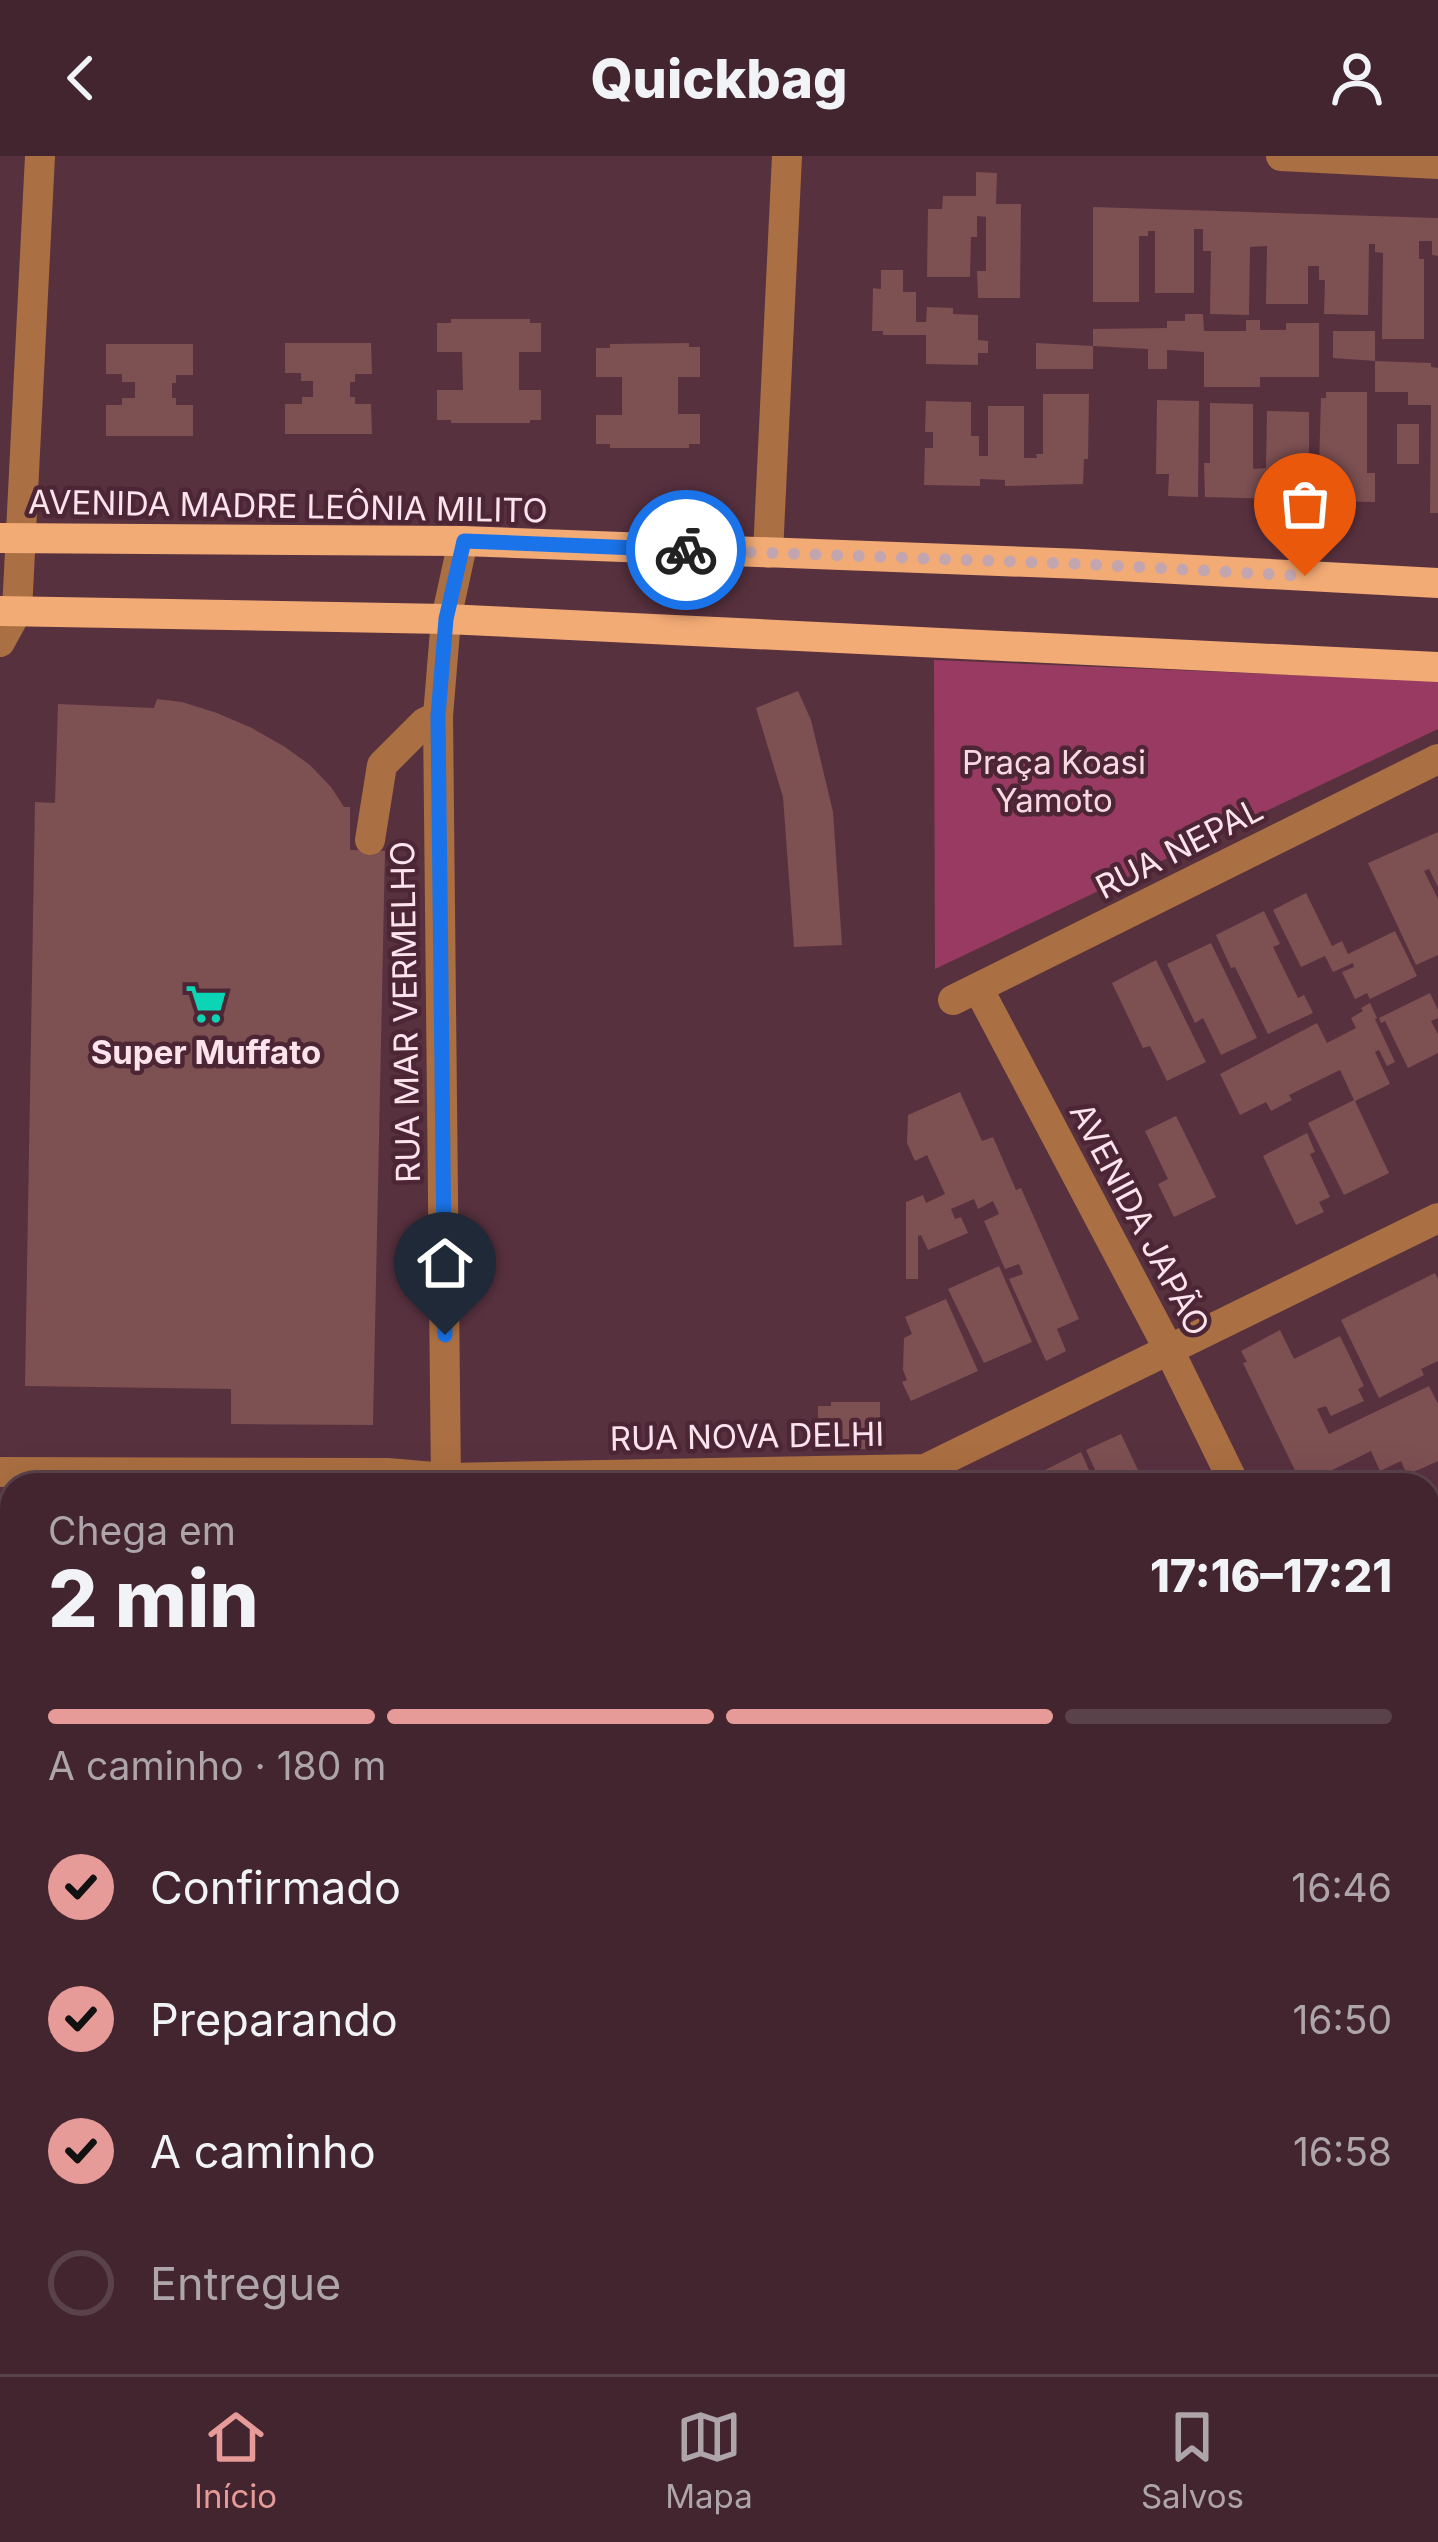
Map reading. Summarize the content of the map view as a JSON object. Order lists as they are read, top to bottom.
{
  "streets": {
    "main road": ["AVENIDA MADRE LEÔNIA MILITO"],
    "street": [
      "RUA NEPAL",
      "RUA MAR VERMELHO",
      "AVENIDA JAPÃO",
      "RUA NOVA DELHI"
    ]
  },
  "crossings": [
    ["AVENIDA MADRE LEÔNIA MILITO", "RUA MAR VERMELHO"],
    ["RUA NEPAL", "AVENIDA JAPÃO"],
    ["AVENIDA JAPÃO", "RUA NOVA DELHI"]
  ],
  "parks": ["Praça Koasi Yamoto"],
  "places": {
    "supermarket": ["Super Muffato"]
  },
  "page": {
    "header": "Quickbag",
    "heading": ["2 min", "Chega em", "17:16–17:21"],
    "bar": "A caminho · 180 m",
    "list": [
      ["Confirmado", "16:46"],
      ["Preparando", "16:50"],
      ["A caminho", "16:58"],
      "Entregue"
    ],
    "tabs": ["Início", "Mapa", "Salvos"]
  }
}
